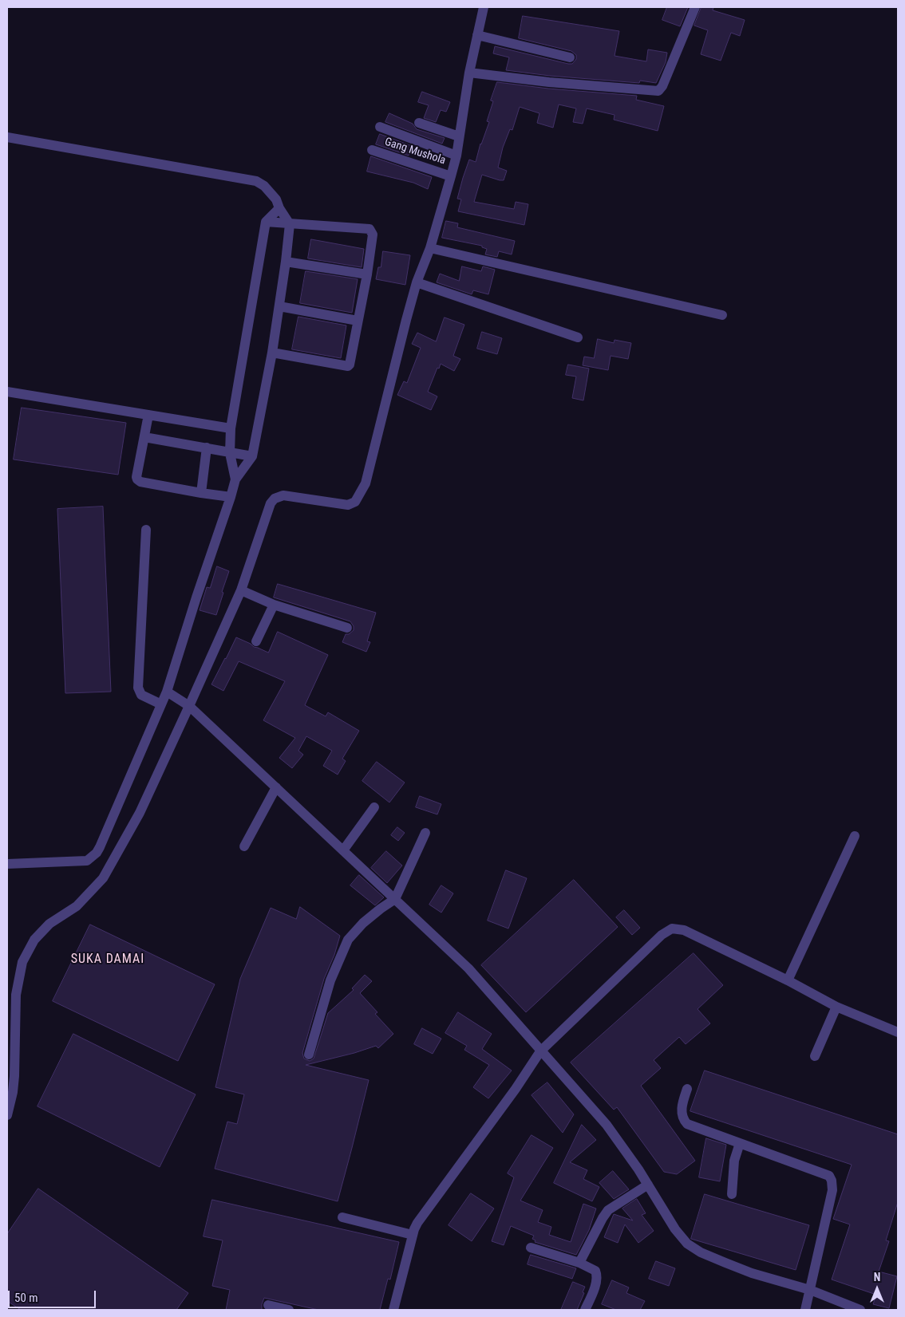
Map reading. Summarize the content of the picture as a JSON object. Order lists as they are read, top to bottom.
{
  "streets": {
    "street": ["Gang Mushola"]
  },
  "districts": ["SUKA DAMAI"],
  "scale_bar": "50 m",
  "north": "top"
}
